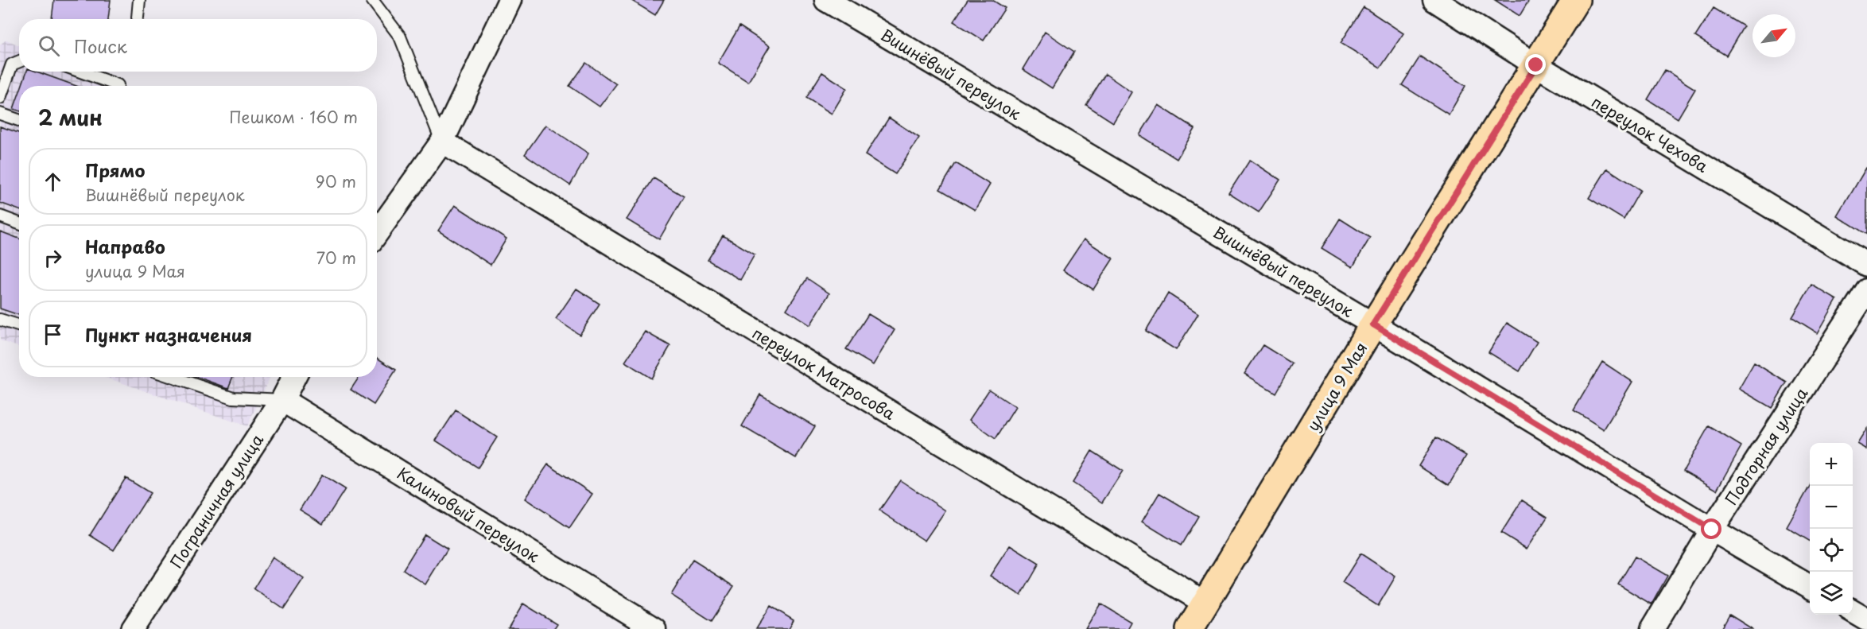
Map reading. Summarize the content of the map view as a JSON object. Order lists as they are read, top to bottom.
{
  "streets": {
    "main road": ["улица 9 Мая"],
    "street": [
      "Вишнёвый переулок",
      "переулок Чехова",
      "переулок Матросова",
      "Подгорная улица",
      "Пограничная улица",
      "Калиновый переулок"
    ]
  },
  "crossings": [
    ["Вишнёвый переулок", "улица 9 Мая"],
    ["Вишнёвый переулок", "Подгорная улица"],
    ["переулок Чехова", "улица 9 Мая"],
    ["переулок Матросова", "улица 9 Мая"],
    ["Пограничная улица", "Калиновый переулок"]
  ],
  "north": "top right",
  "page": {
    "search": "Поиск",
    "heading": ["2 мин", "Пешком · 160 m"],
    "list": [
      ["Прямо", "Вишнёвый переулок", "90 m"],
      ["Направо", "улица 9 Мая", "70 m"],
      "Пункт назначения"
    ],
    "map_buttons": ["+", "−"]
  }
}
